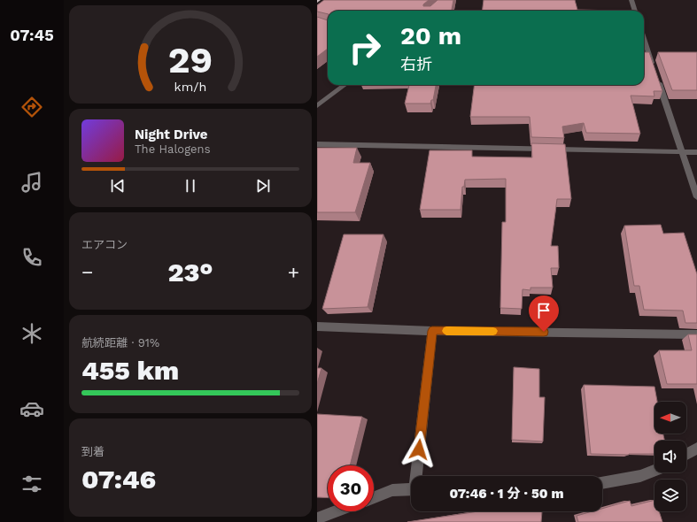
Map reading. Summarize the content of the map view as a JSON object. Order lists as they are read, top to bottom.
{
  "north": "left",
  "page": {
    "tabs": "07:45",
    "turn": ["20 m", "右折"],
    "song": ["Night Drive", "The Halogens"],
    "tile": [
      "エアコン",
      ["航続距離 · 91%", "455 km"],
      ["到着", "07:46"]
    ],
    "heat": ["−", "23°", "+"],
    "limit": "30",
    "trip": "07:46 · 1 分 · 50 m",
    "gauge": ["29", "km/h"]
  }
}
